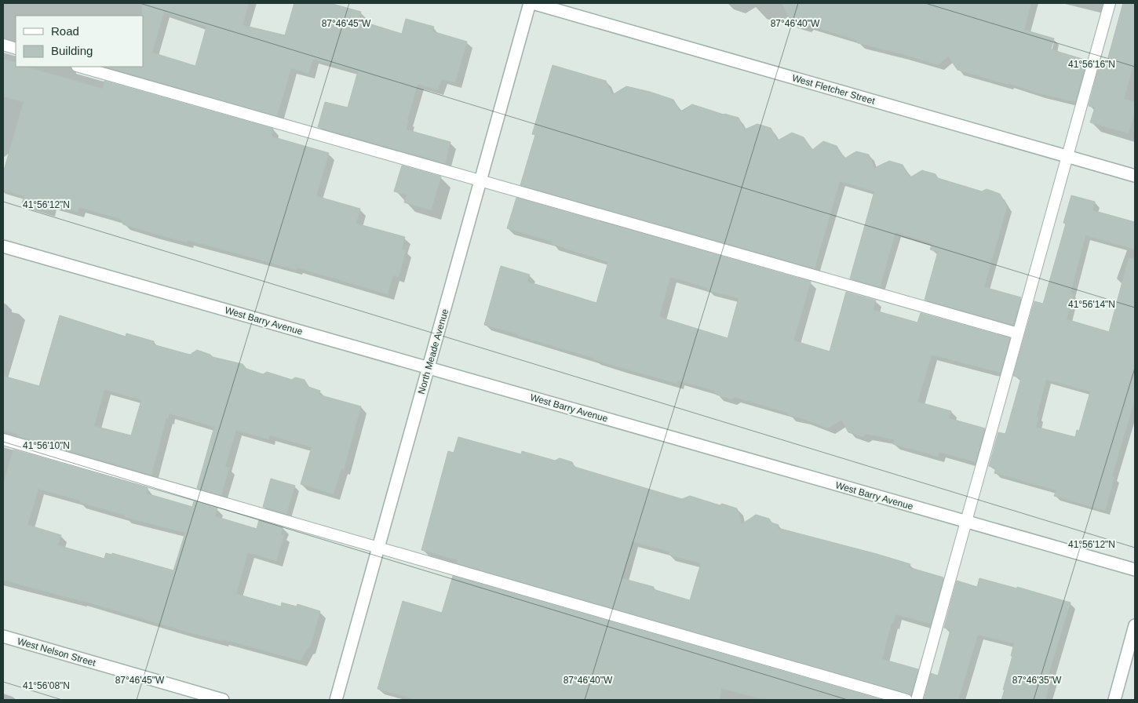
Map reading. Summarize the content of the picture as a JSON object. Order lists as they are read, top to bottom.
{
  "streets": {
    "street": [
      "West Fletcher Street",
      "West Barry Avenue",
      "North Meade Avenue",
      "West Nelson Street"
    ]
  },
  "crossings": [
    ["West Fletcher Street", "North Meade Avenue"],
    ["West Barry Avenue", "North Meade Avenue"]
  ],
  "legend": ["Road", "Building"],
  "coordinates": [
    "87°46'45\"W",
    "87°46'40\"W",
    "41°56'16\"N",
    "41°56'12\"N",
    "41°56'14\"N",
    "41°56'10\"N",
    "87°46'35\"W",
    "41°56'08\"N"
  ]
}
